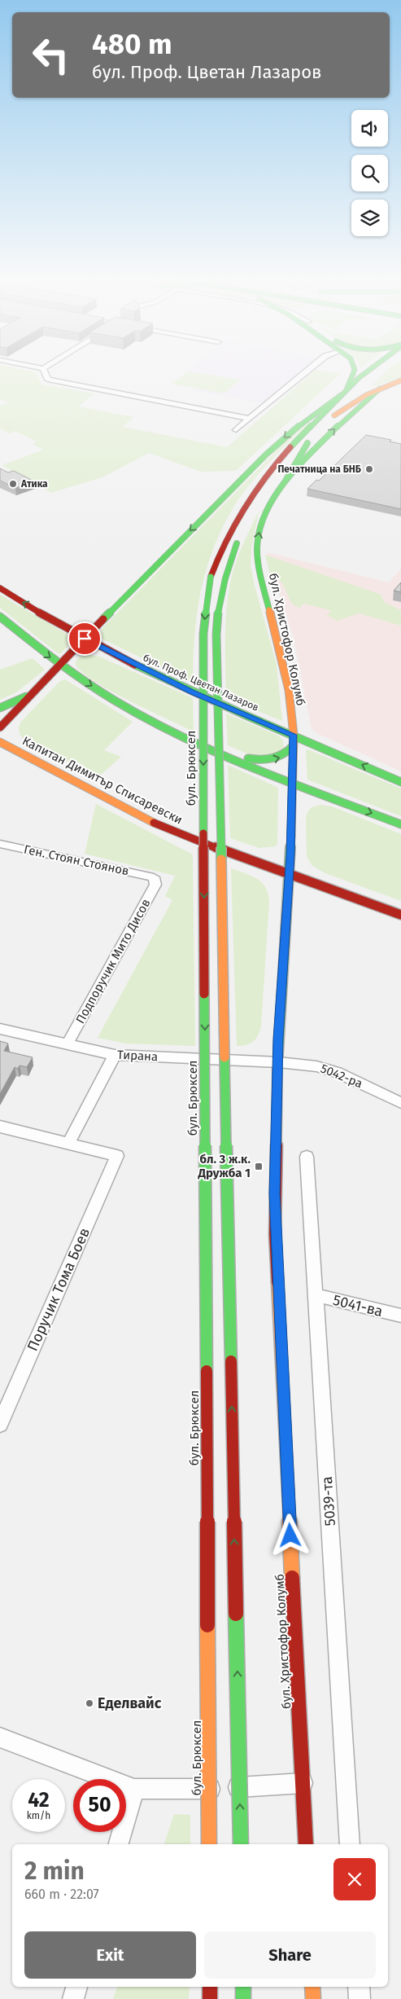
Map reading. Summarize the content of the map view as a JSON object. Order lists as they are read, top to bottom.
{
  "streets": {
    "main road": [
      "бул. Христофор Колумб",
      "бул. Проф. Цветан Лазаров",
      "бул. Брюксел",
      "Капитан Димитър Списаревски"
    ],
    "street": [
      "Ген. Стоян Стоянов",
      "Подпоручик Мито Дисов",
      "Тирана",
      "5042-ра",
      "Поручик Тома Боев",
      "5041-ва",
      "5039-та"
    ]
  },
  "crossings": [
    ["бул. Христофор Колумб", "бул. Проф. Цветан Лазаров"],
    ["бул. Христофор Колумб", "Капитан Димитър Списаревски"],
    ["бул. Христофор Колумб", "Тирана"],
    ["бул. Христофор Колумб", "5042-ра"],
    ["Ген. Стоян Стоянов", "Подпоручик Мито Дисов"],
    ["Подпоручик Мито Дисов", "Тирана"],
    ["Тирана", "5042-ра"],
    ["5041-ва", "5039-та"]
  ],
  "places": {
    "other": ["Печатница на БНБ", "Атика", "Еделвайс"],
    "transit": ["бл. 3 ж.к. Дружба 1"]
  },
  "page": {
    "turn": ["480 m", "бул. Проф. Цветан Лазаров"],
    "speed": "42 km/h",
    "limit": "50",
    "heading": ["2 min", "660 m · 22:07"],
    "buttons": ["Exit", "Share"]
  }
}
